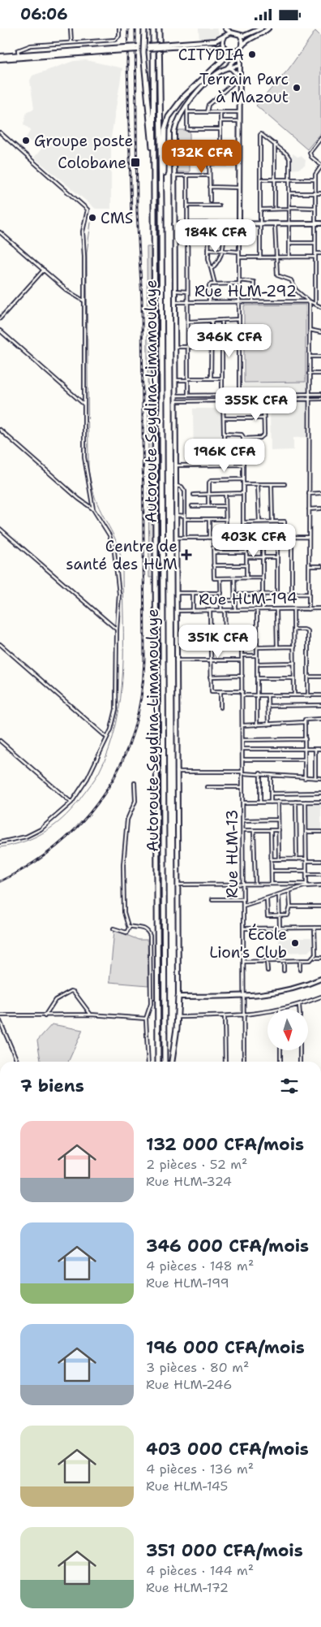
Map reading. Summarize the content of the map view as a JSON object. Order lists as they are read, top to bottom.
{
  "streets": {
    "highway": ["Autoroute Seydina-Limamoulaye"],
    "street": ["Rue HLM-292", "Rue HLM-194", "Rue HLM-13"]
  },
  "places": {
    "other": [
      "CITYDIA",
      "Terrain Parc à Mazout",
      "Groupe poste",
      "CMS",
      "École Lion's Club"
    ],
    "transit": ["Colobane"],
    "health": ["Centre de santé des HLM"]
  },
  "north": "bottom",
  "page": {
    "status": "06:06",
    "price": [
      "132K CFA",
      "184K CFA",
      "346K CFA",
      "355K CFA",
      "196K CFA",
      "403K CFA",
      "351K CFA"
    ],
    "heading": "7 biens",
    "list": [
      {
        "name": "132 000 CFA/mois",
        "note": "2 pièces · 52 m² · Rue HLM-324"
      },
      {
        "name": "346 000 CFA/mois",
        "note": "4 pièces · 148 m² · Rue HLM-199"
      },
      {
        "name": "196 000 CFA/mois",
        "note": "3 pièces · 80 m² · Rue HLM-246"
      },
      {
        "name": "403 000 CFA/mois",
        "note": "4 pièces · 136 m² · Rue HLM-145"
      },
      {
        "name": "351 000 CFA/mois",
        "note": "4 pièces · 144 m² · Rue HLM-172"
      }
    ]
  }
}
